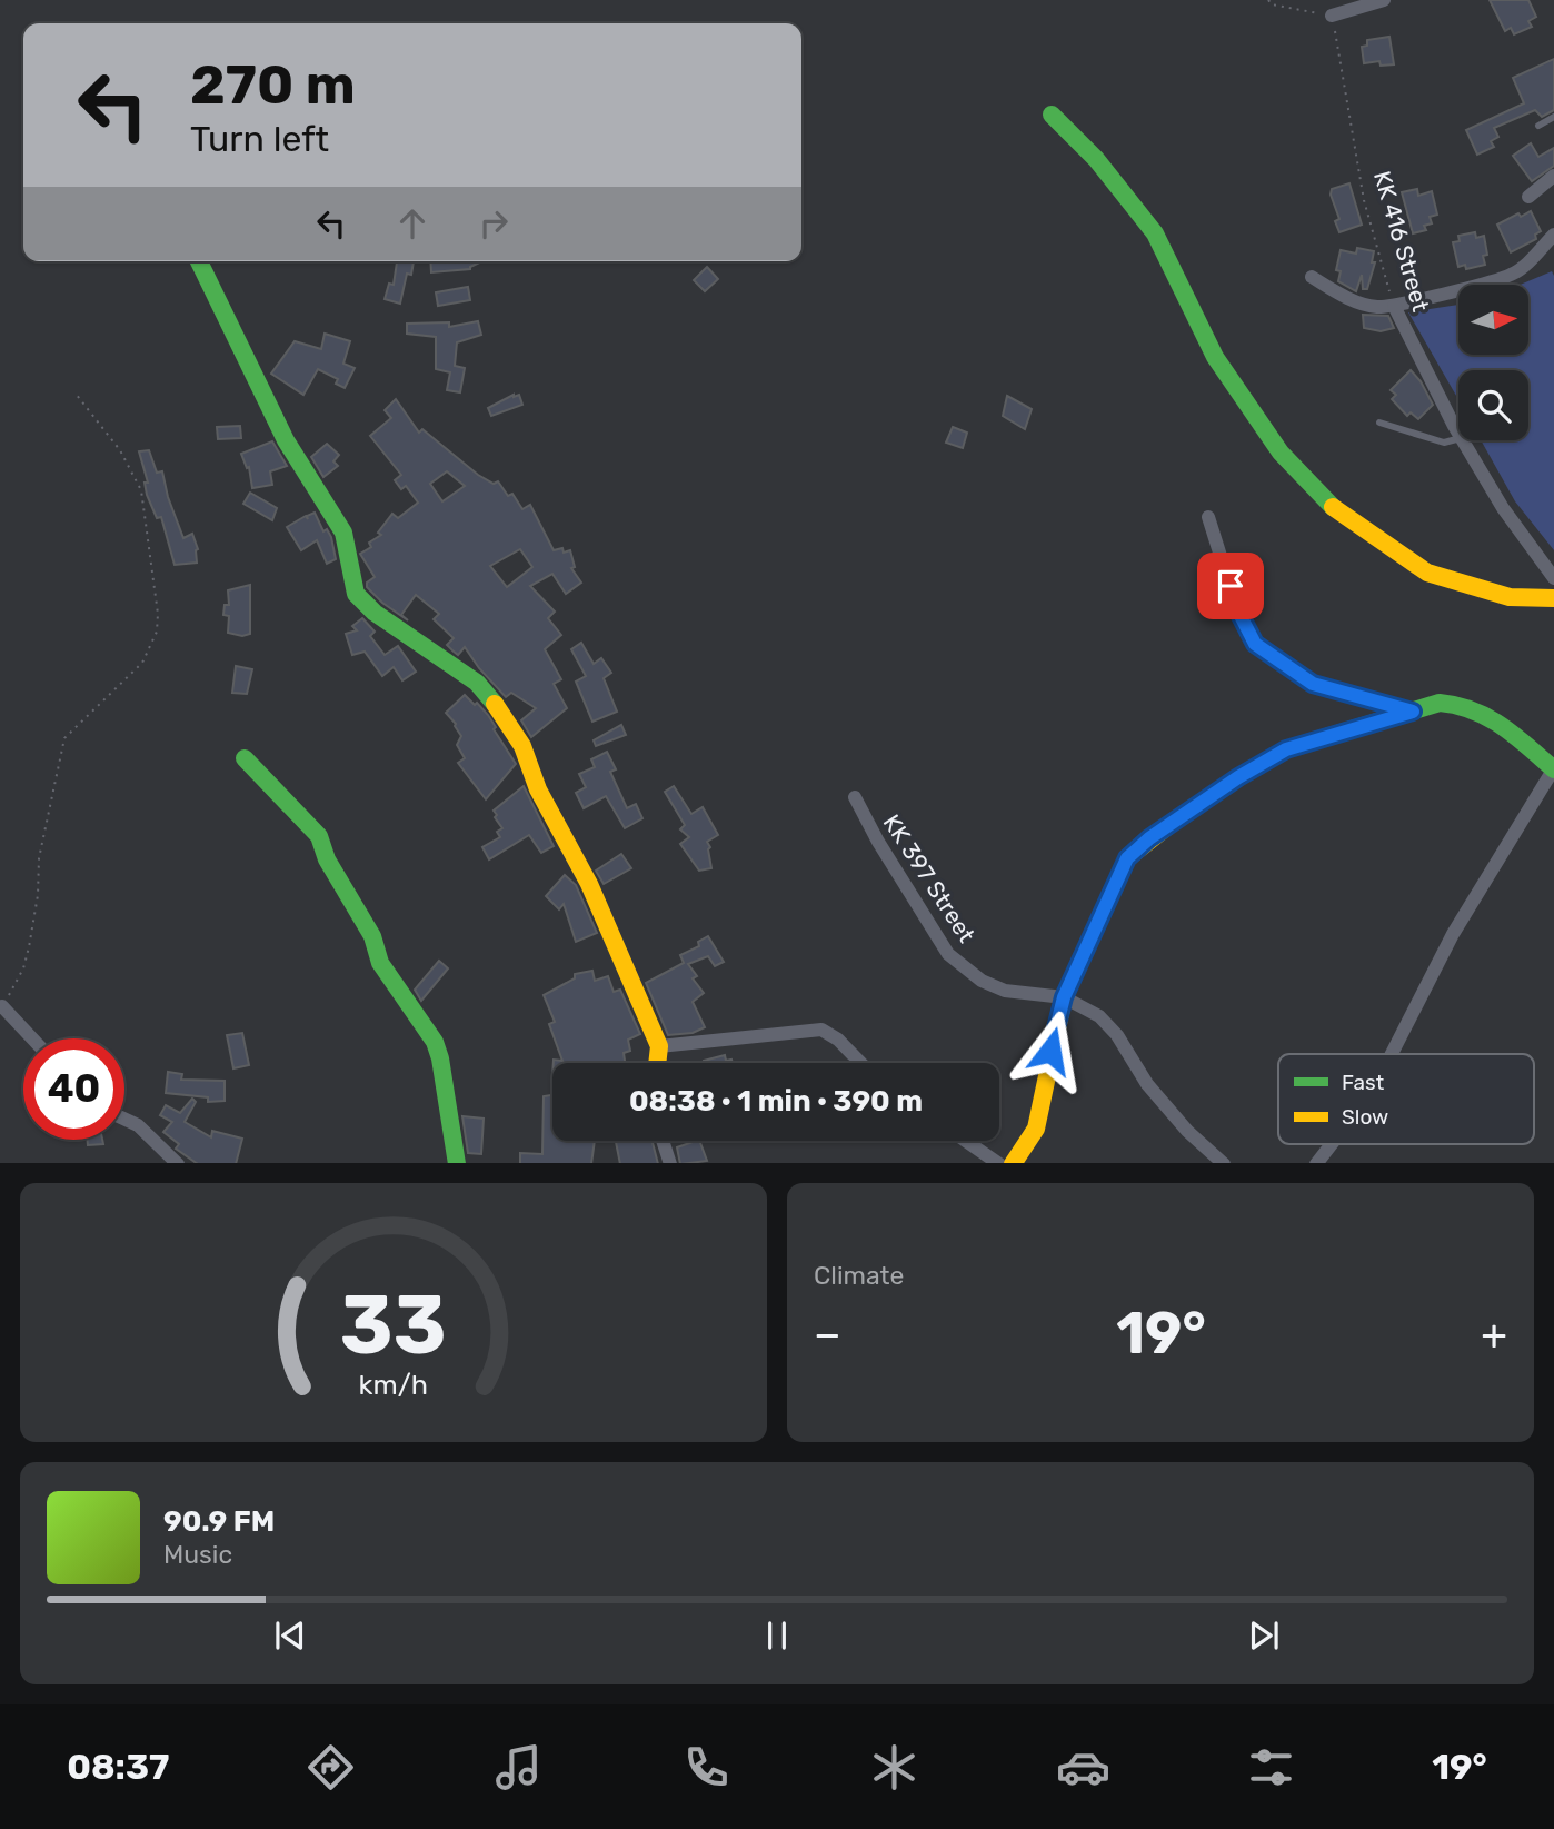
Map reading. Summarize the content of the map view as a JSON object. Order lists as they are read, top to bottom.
{
  "streets": {
    "street": ["KK 416 Street", "KK 397 Street"]
  },
  "legend": ["Fast", "Slow"],
  "north": "right",
  "page": {
    "turn": ["270 m", "Turn left"],
    "limit": "40",
    "trip": "08:38 · 1 min · 390 m",
    "tile": "Climate",
    "heat": ["−", "19°", "+"],
    "song": ["90.9 FM", "Music"],
    "tabs": ["08:37", "19°"],
    "gauge": ["33", "km/h"]
  }
}
